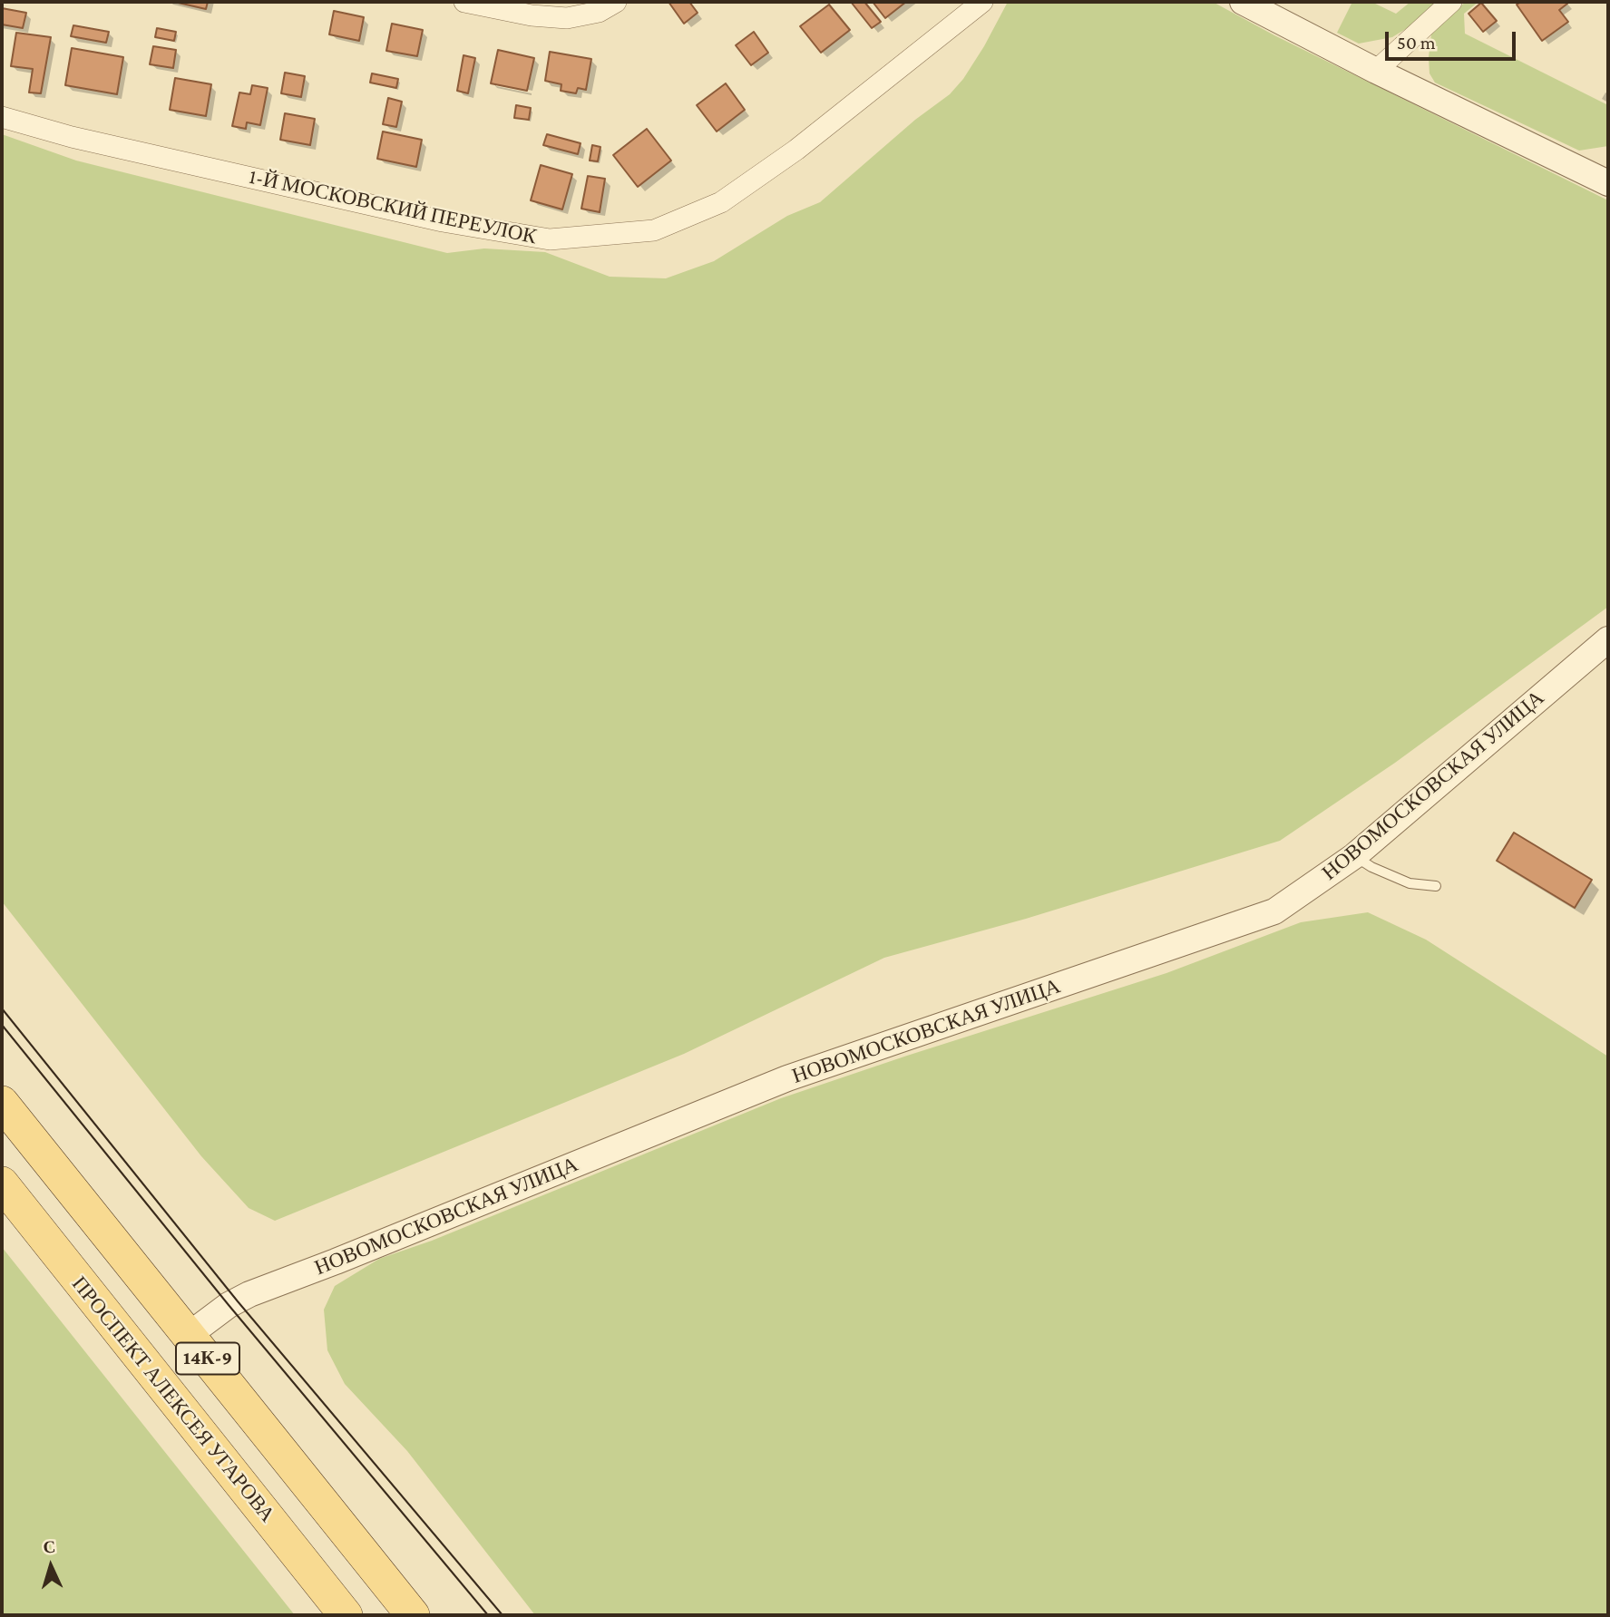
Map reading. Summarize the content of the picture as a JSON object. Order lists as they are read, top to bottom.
{
  "streets": {
    "main road": ["14К-9", "ПРОСПЕКТ АЛЕКСЕЯ УГАРОВА"],
    "street": ["1-Й МОСКОВСКИЙ ПЕРЕУЛОК", "НОВОМОСКОВСКАЯ УЛИЦА"]
  },
  "crossings": [
    ["НОВОМОСКОВСКАЯ УЛИЦА", "14К-9"]
  ],
  "scale_bar": "50 m",
  "north": "top"
}
